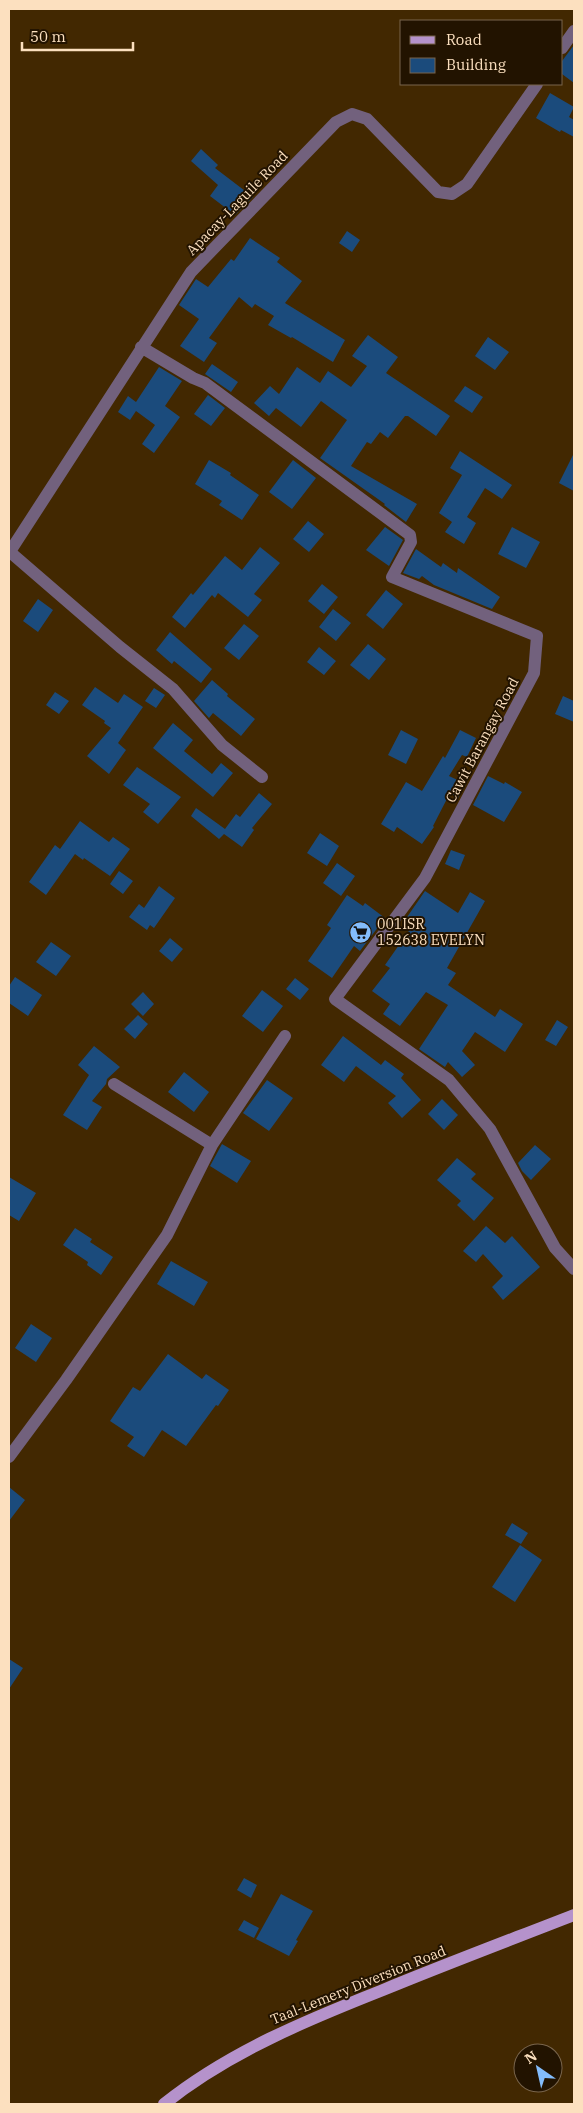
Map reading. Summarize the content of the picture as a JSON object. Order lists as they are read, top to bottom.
{
  "streets": {
    "main road": ["Taal-Lemery Diversion Road"],
    "street": ["Apacay-Laguile Road", "Cawit Barangay Road"]
  },
  "crossings": [
    ["Apacay-Laguile Road", "Cawit Barangay Road"]
  ],
  "places": {
    "supermarket": ["001ISR 152638 EVELYN"]
  },
  "legend": ["Road", "Building"],
  "scale_bar": "50 m",
  "north": "top left"
}
